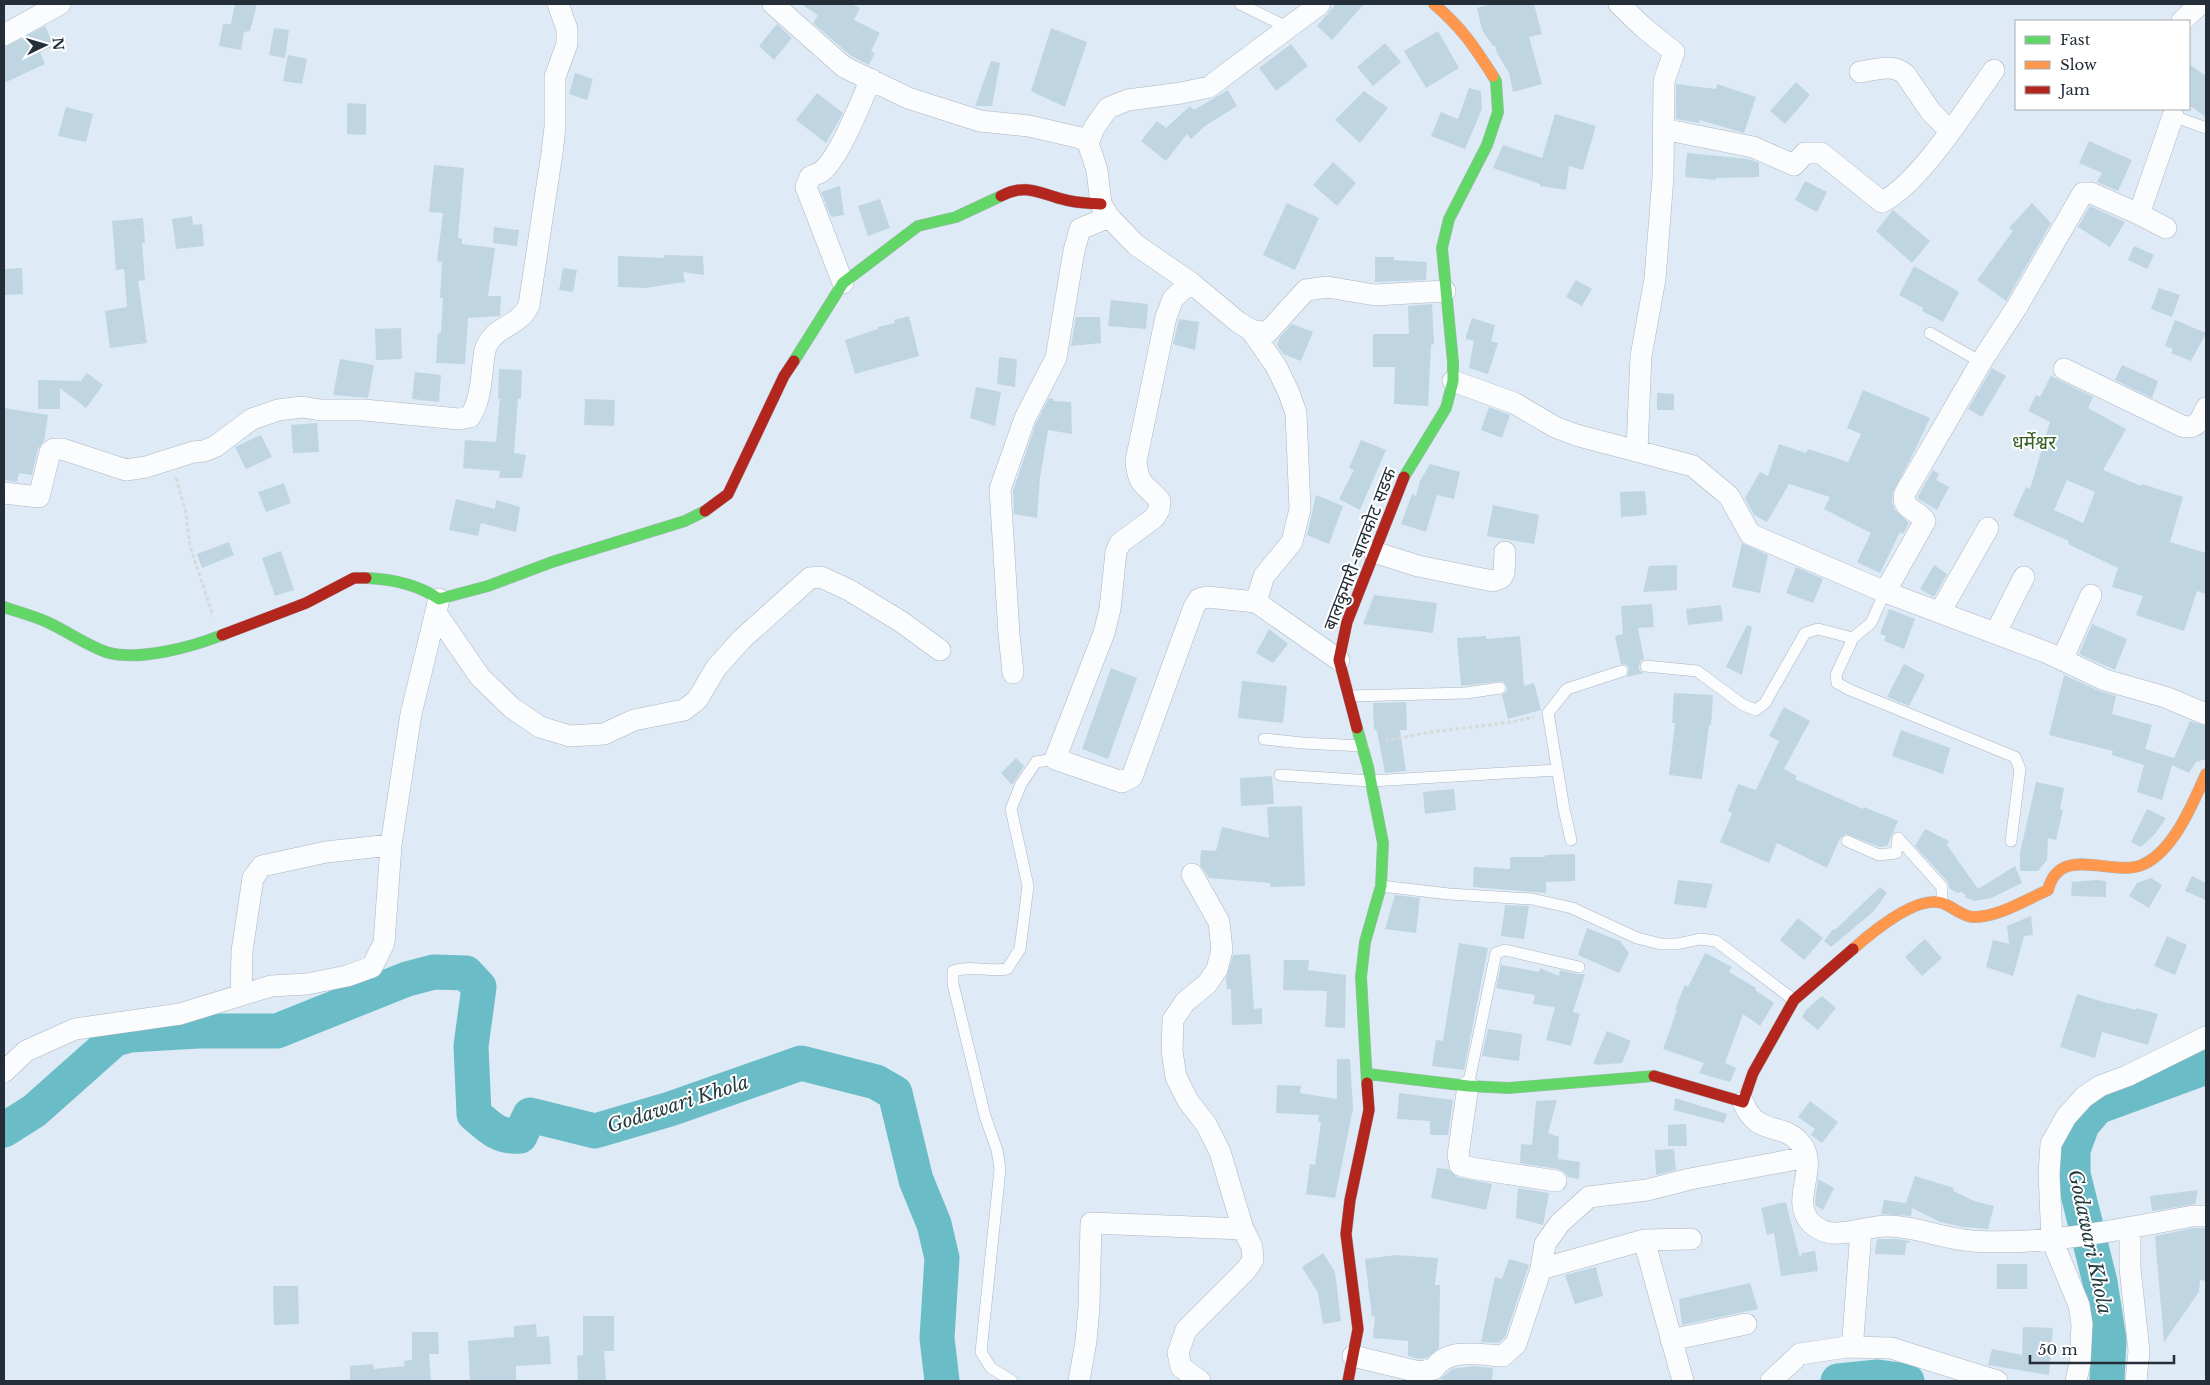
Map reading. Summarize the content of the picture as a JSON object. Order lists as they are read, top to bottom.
{
  "streets": {
    "street": ["बालकुमारी-बालकोट सडक"]
  },
  "districts": ["धर्मेश्वर"],
  "water": ["Godawari Khola"],
  "legend": ["Fast", "Slow", "Jam"],
  "scale_bar": "50 m",
  "north": "right"
}
